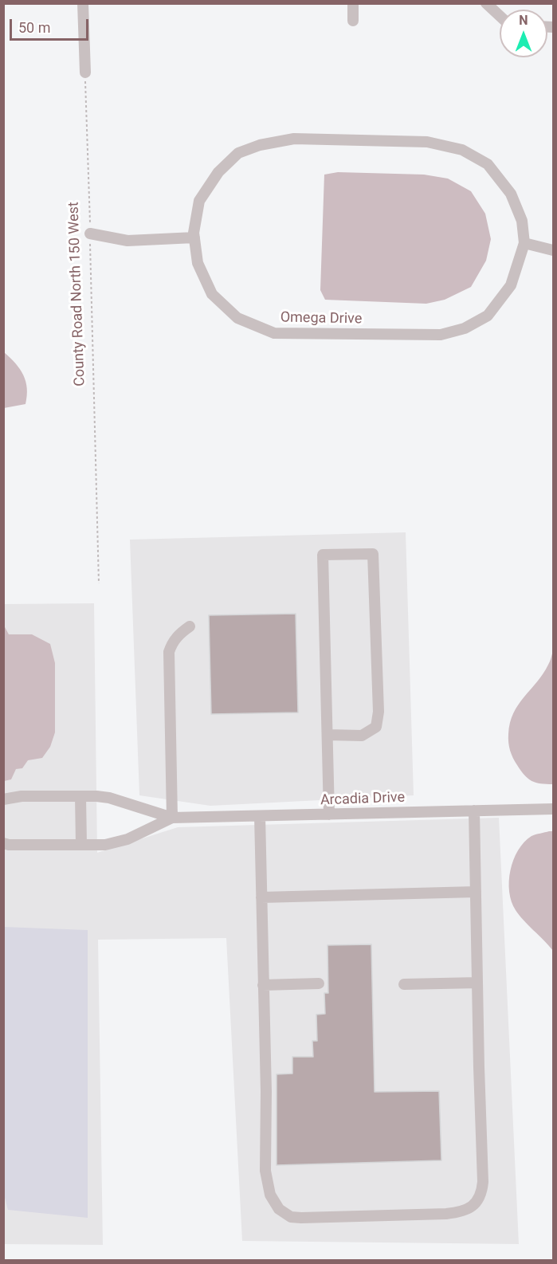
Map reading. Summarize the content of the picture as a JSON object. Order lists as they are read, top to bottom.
{
  "streets": {
    "street": ["Omega Drive", "Arcadia Drive"],
    "path": ["County Road North 150 West"]
  },
  "scale_bar": "50 m",
  "north": "top"
}
